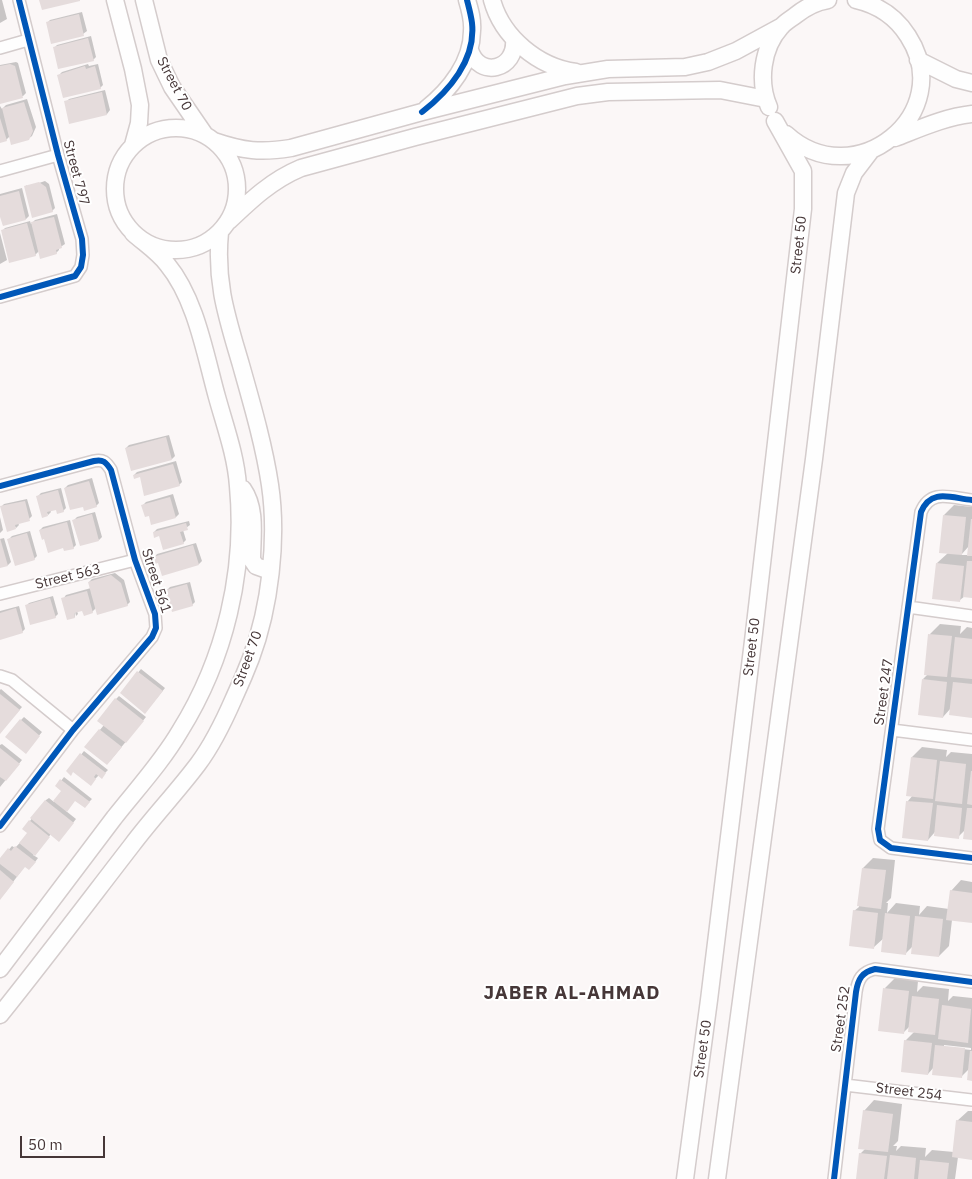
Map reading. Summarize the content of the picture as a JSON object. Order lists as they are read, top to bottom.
{
  "streets": {
    "main road": ["Street 70", "Street 50"],
    "street": [
      "Street 797",
      "Street 563",
      "Street 561",
      "Street 247",
      "Street 252",
      "Street 254"
    ]
  },
  "crossings": [
    ["Street 563", "Street 561"],
    ["Street 252", "Street 254"]
  ],
  "districts": ["JABER AL-AHMAD"],
  "scale_bar": "50 m"
}
